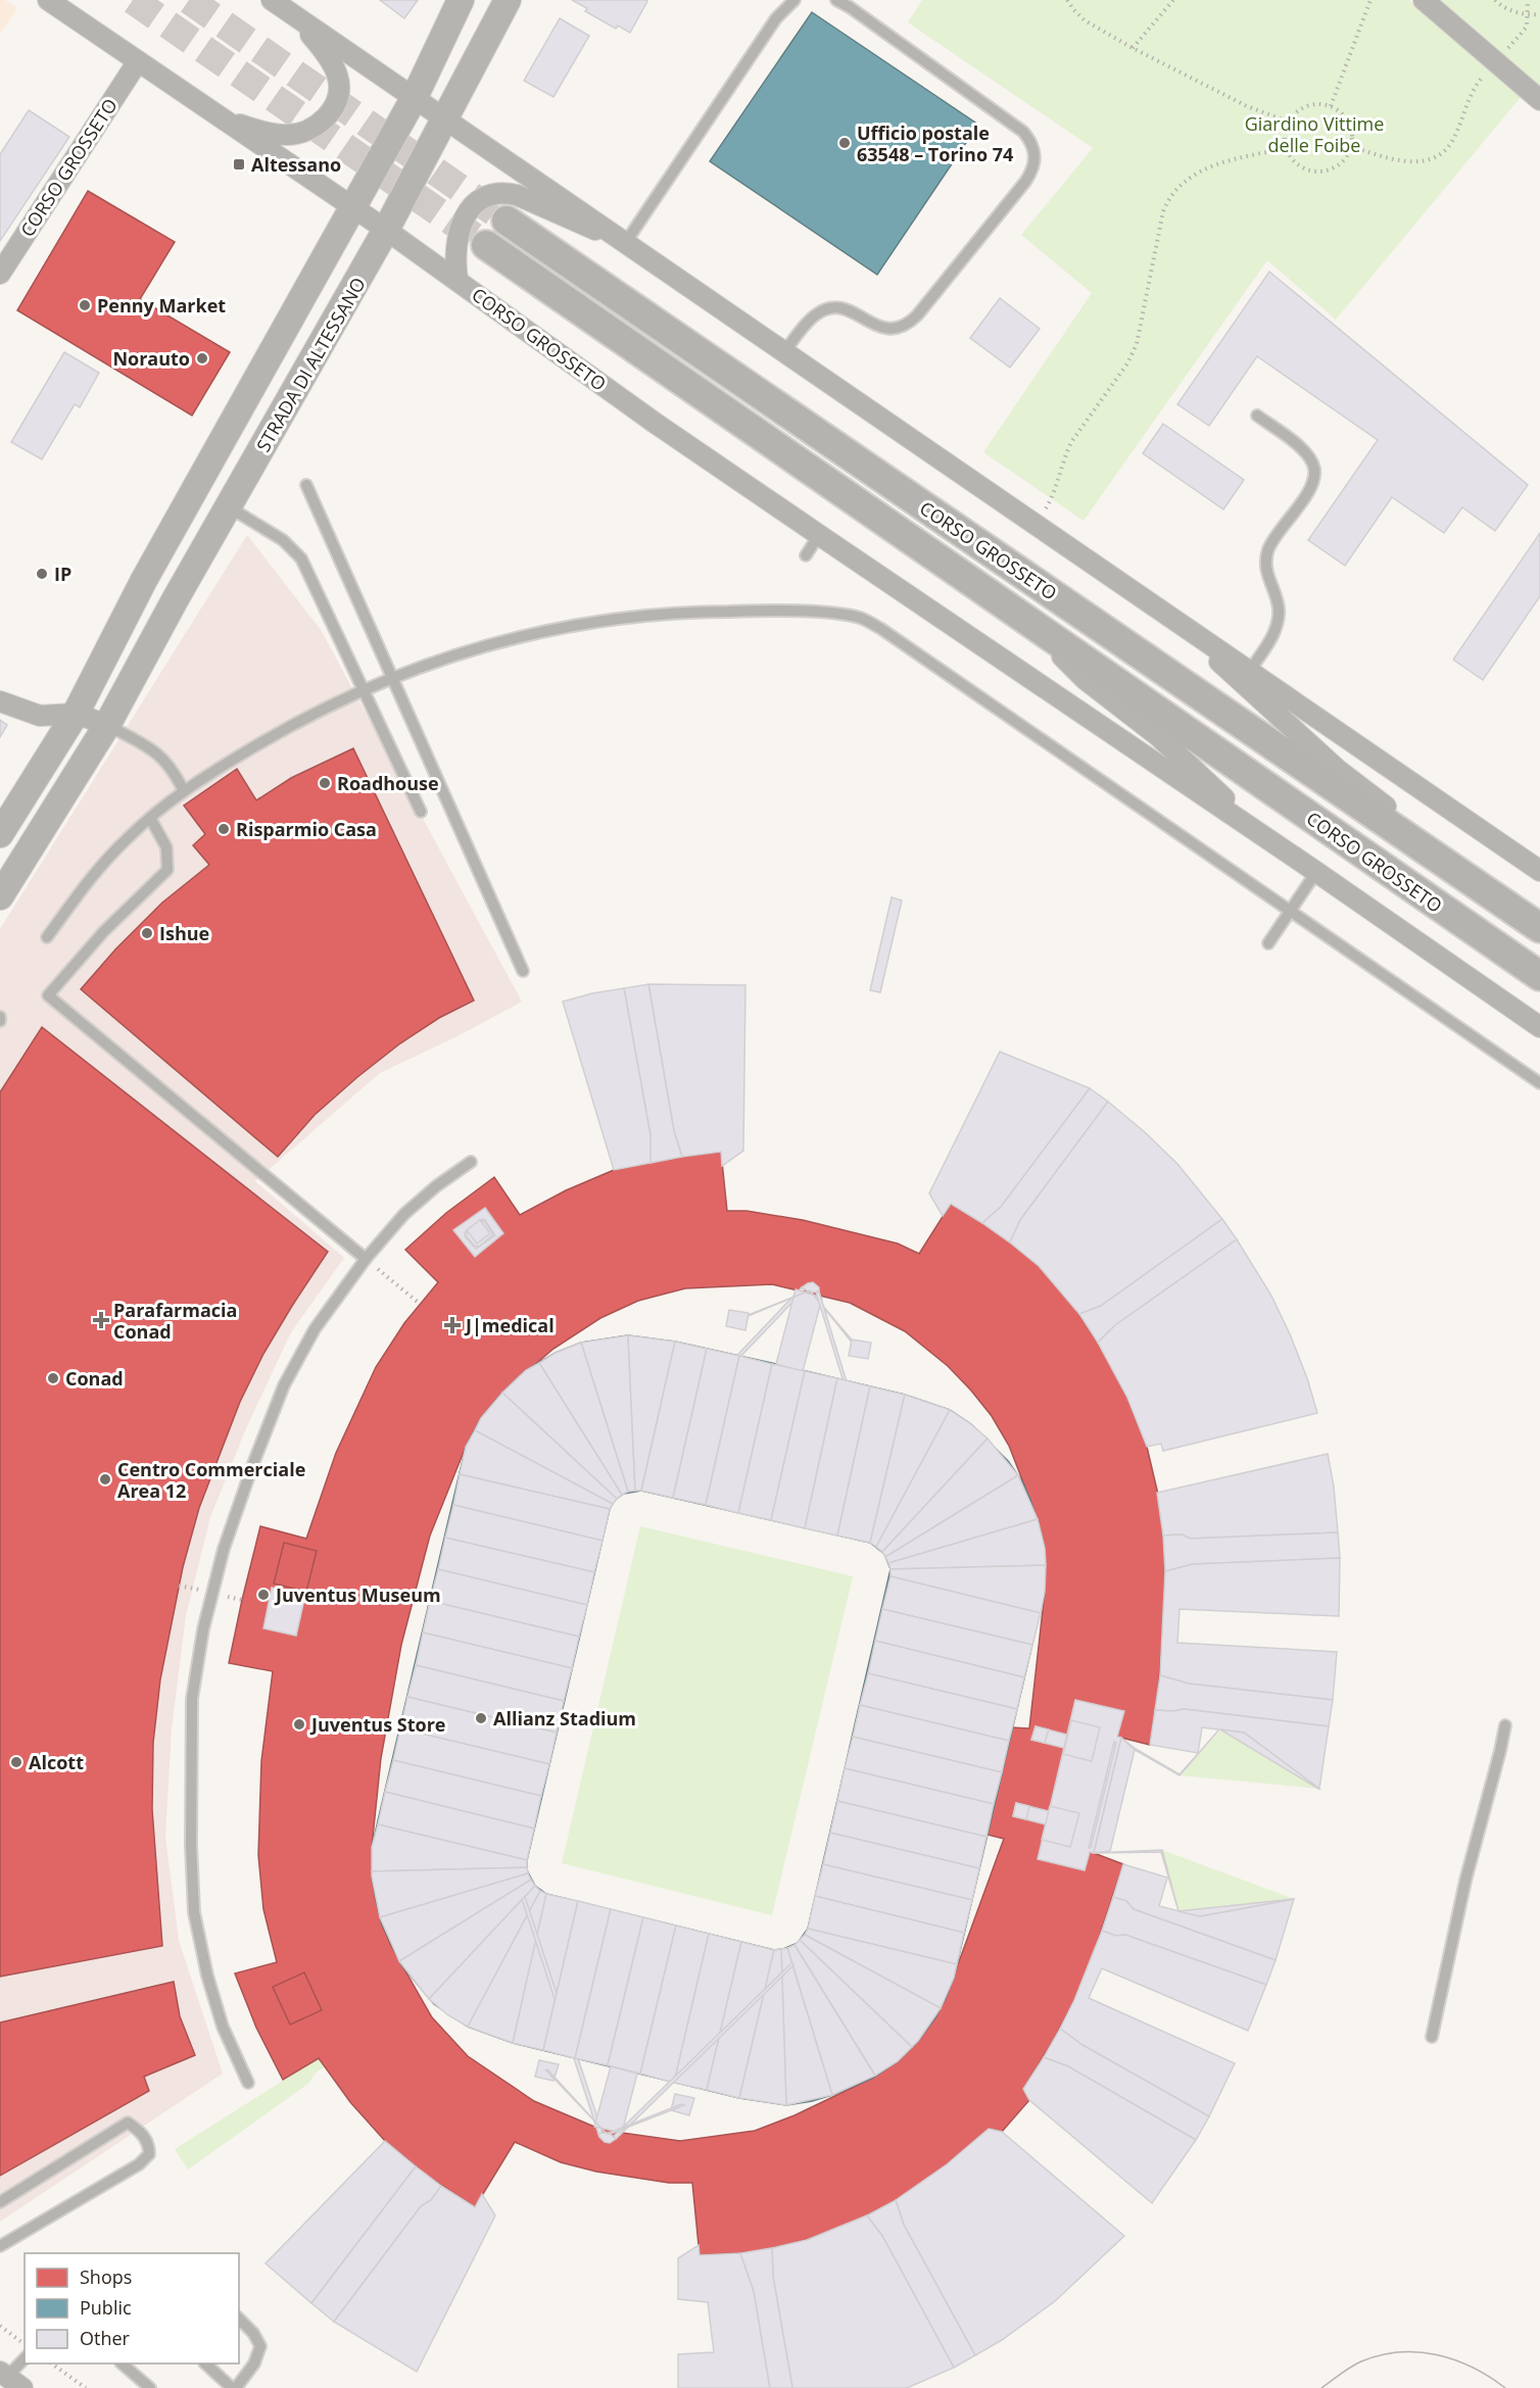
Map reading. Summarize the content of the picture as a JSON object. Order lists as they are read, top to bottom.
{
  "streets": {
    "main road": ["CORSO GROSSETO"],
    "street": ["STRADA DI ALTESSANO"]
  },
  "crossings": [
    ["CORSO GROSSETO", "STRADA DI ALTESSANO"]
  ],
  "parks": ["Giardino Vittime delle Foibe"],
  "places": {
    "other": [
      "Ufficio postale 63548 – Torino 74",
      "Penny Market",
      "Norauto",
      "IP",
      "Roadhouse",
      "Risparmio Casa",
      "Ishue",
      "Conad",
      "Centro Commerciale Area 12",
      "Juventus Museum",
      "Allianz Stadium",
      "Juventus Store",
      "Alcott"
    ],
    "transit": ["Altessano"],
    "health": ["Parafarmacia Conad", "J|medical"]
  },
  "legend": ["Shops", "Public", "Other"]
}
